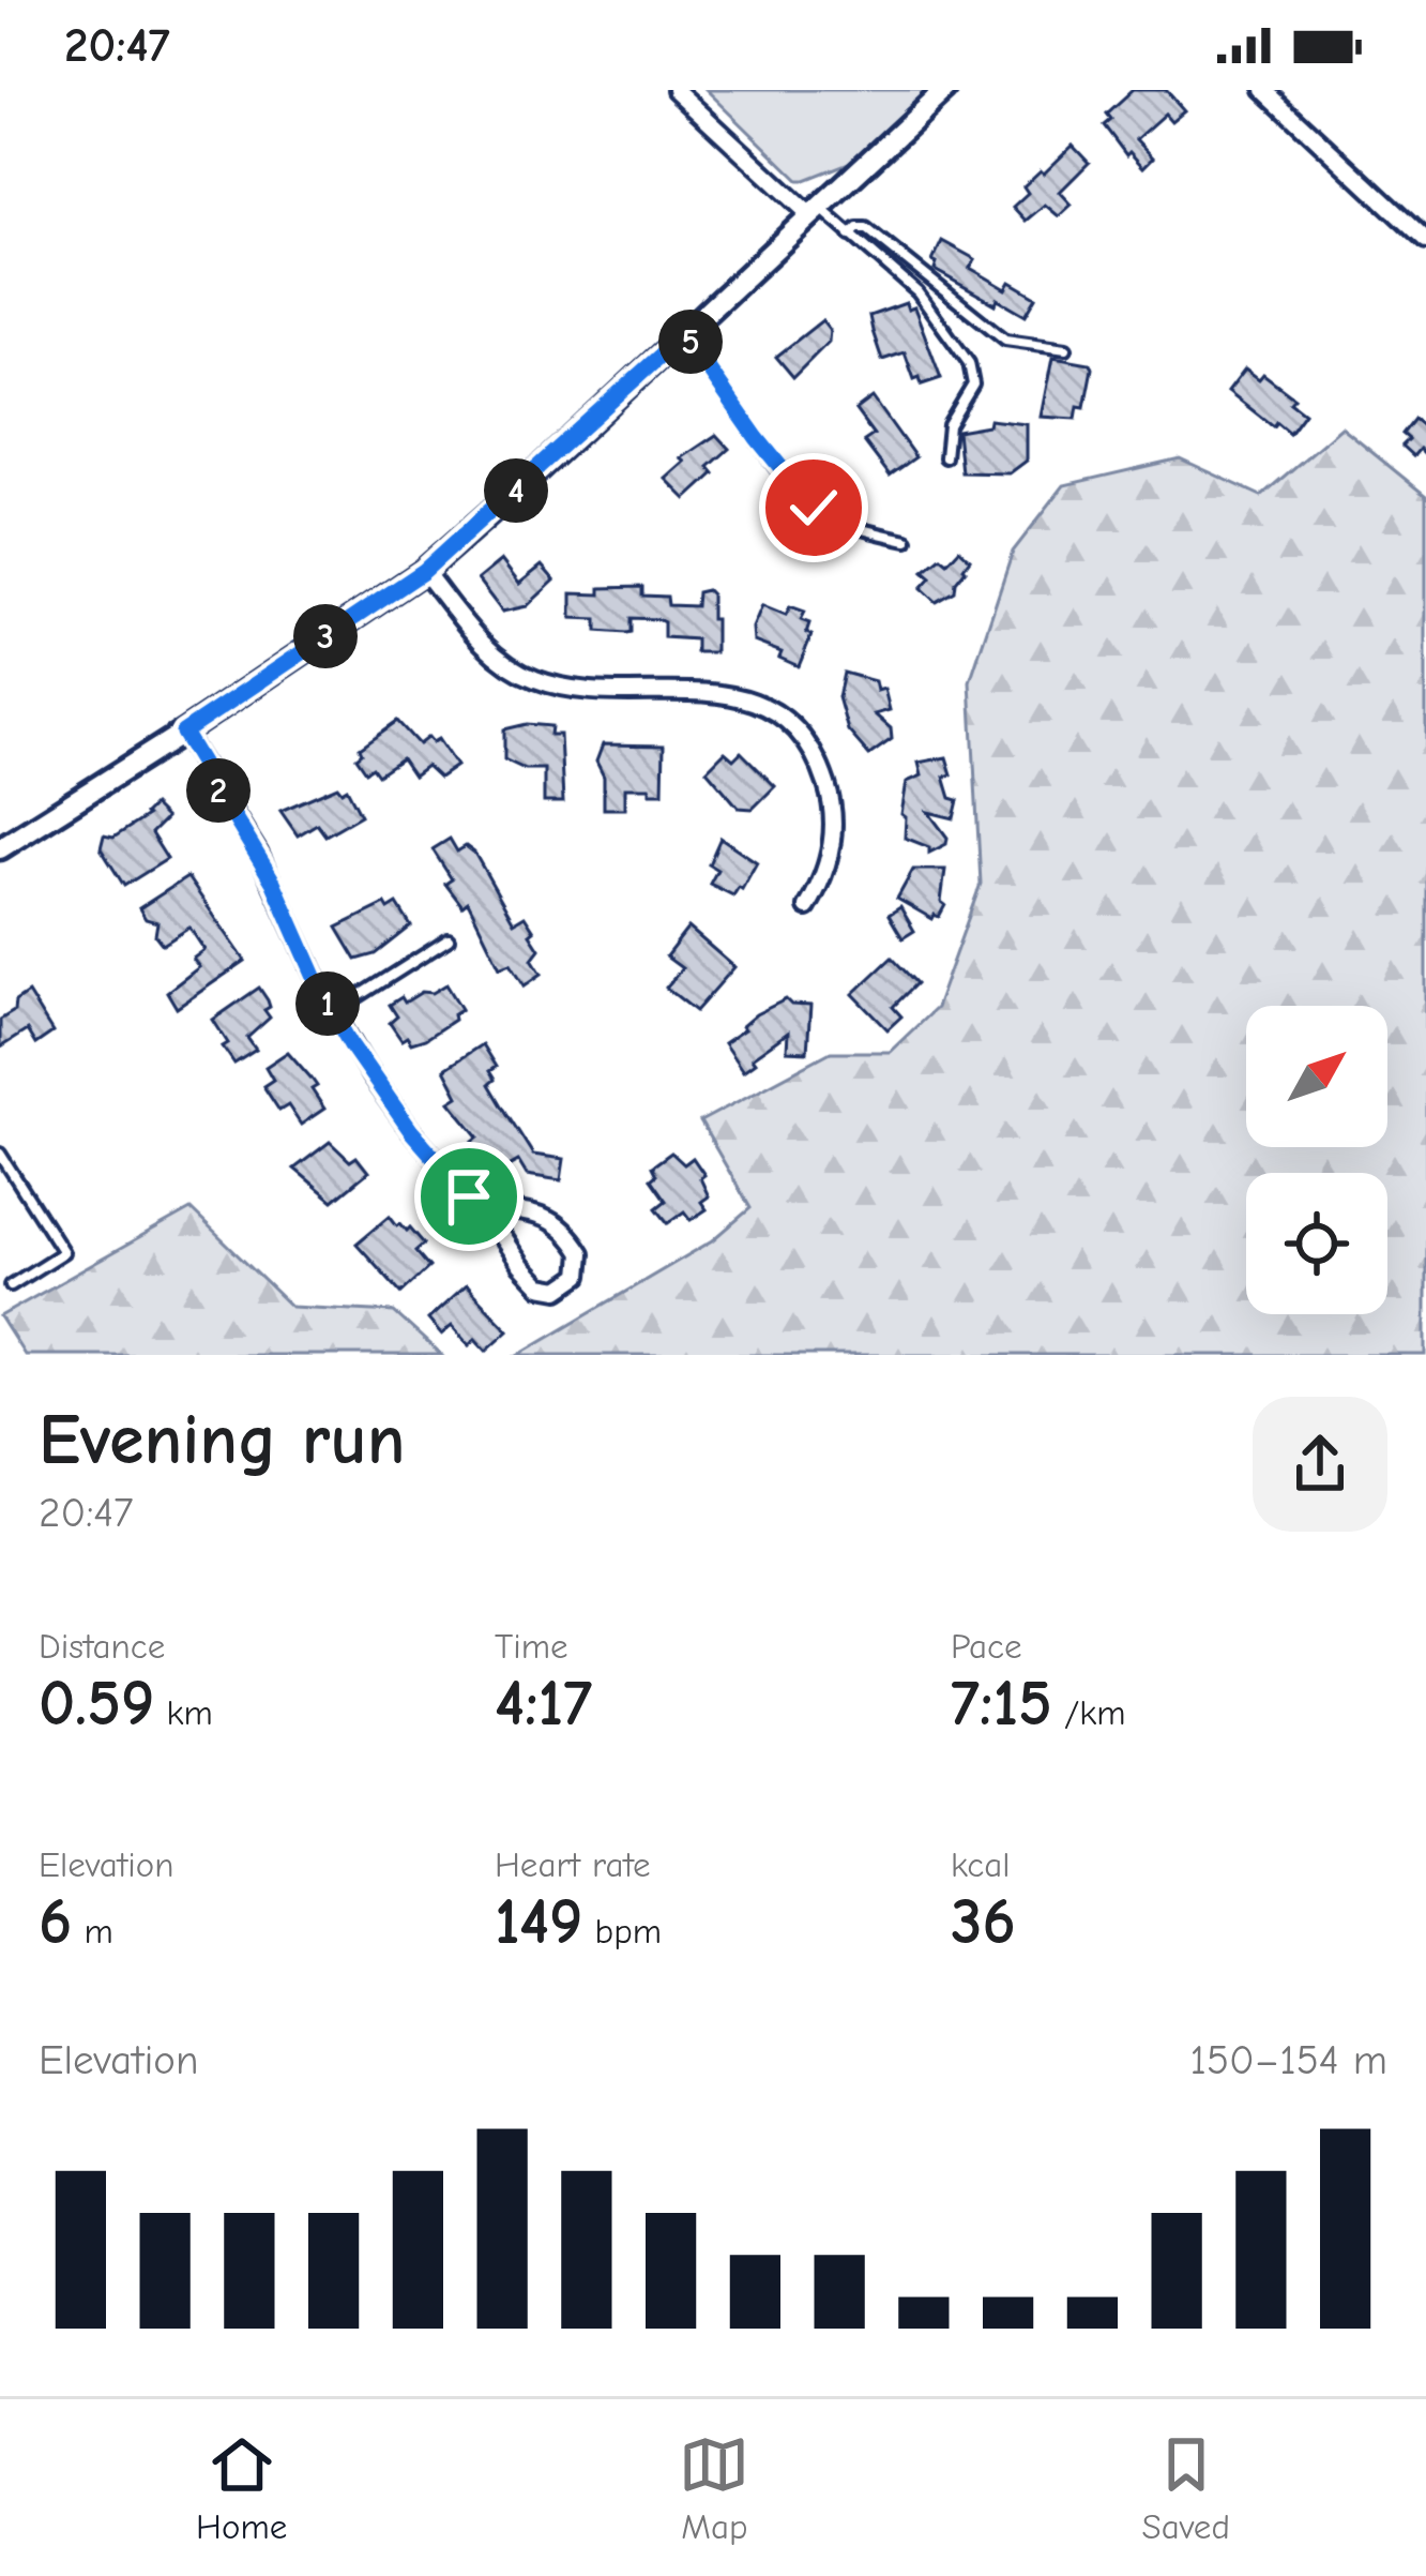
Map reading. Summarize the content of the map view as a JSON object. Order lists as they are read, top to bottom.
{
  "north": "top right",
  "page": {
    "status": "20:47",
    "pins": [
      "5",
      "4",
      "3",
      "2",
      "1"
    ],
    "heading": ["Evening run", "20:47"],
    "stats": [
      ["Distance", "0.59 km"],
      ["Time", "4:17"],
      ["Pace", "7:15 /km"],
      ["Elevation", "6 m"],
      ["Heart rate", "149 bpm"],
      ["kcal", "36"]
    ],
    "chart": ["Elevation", "150–154 m"],
    "tabs": ["Home", "Map", "Saved"]
  }
}
